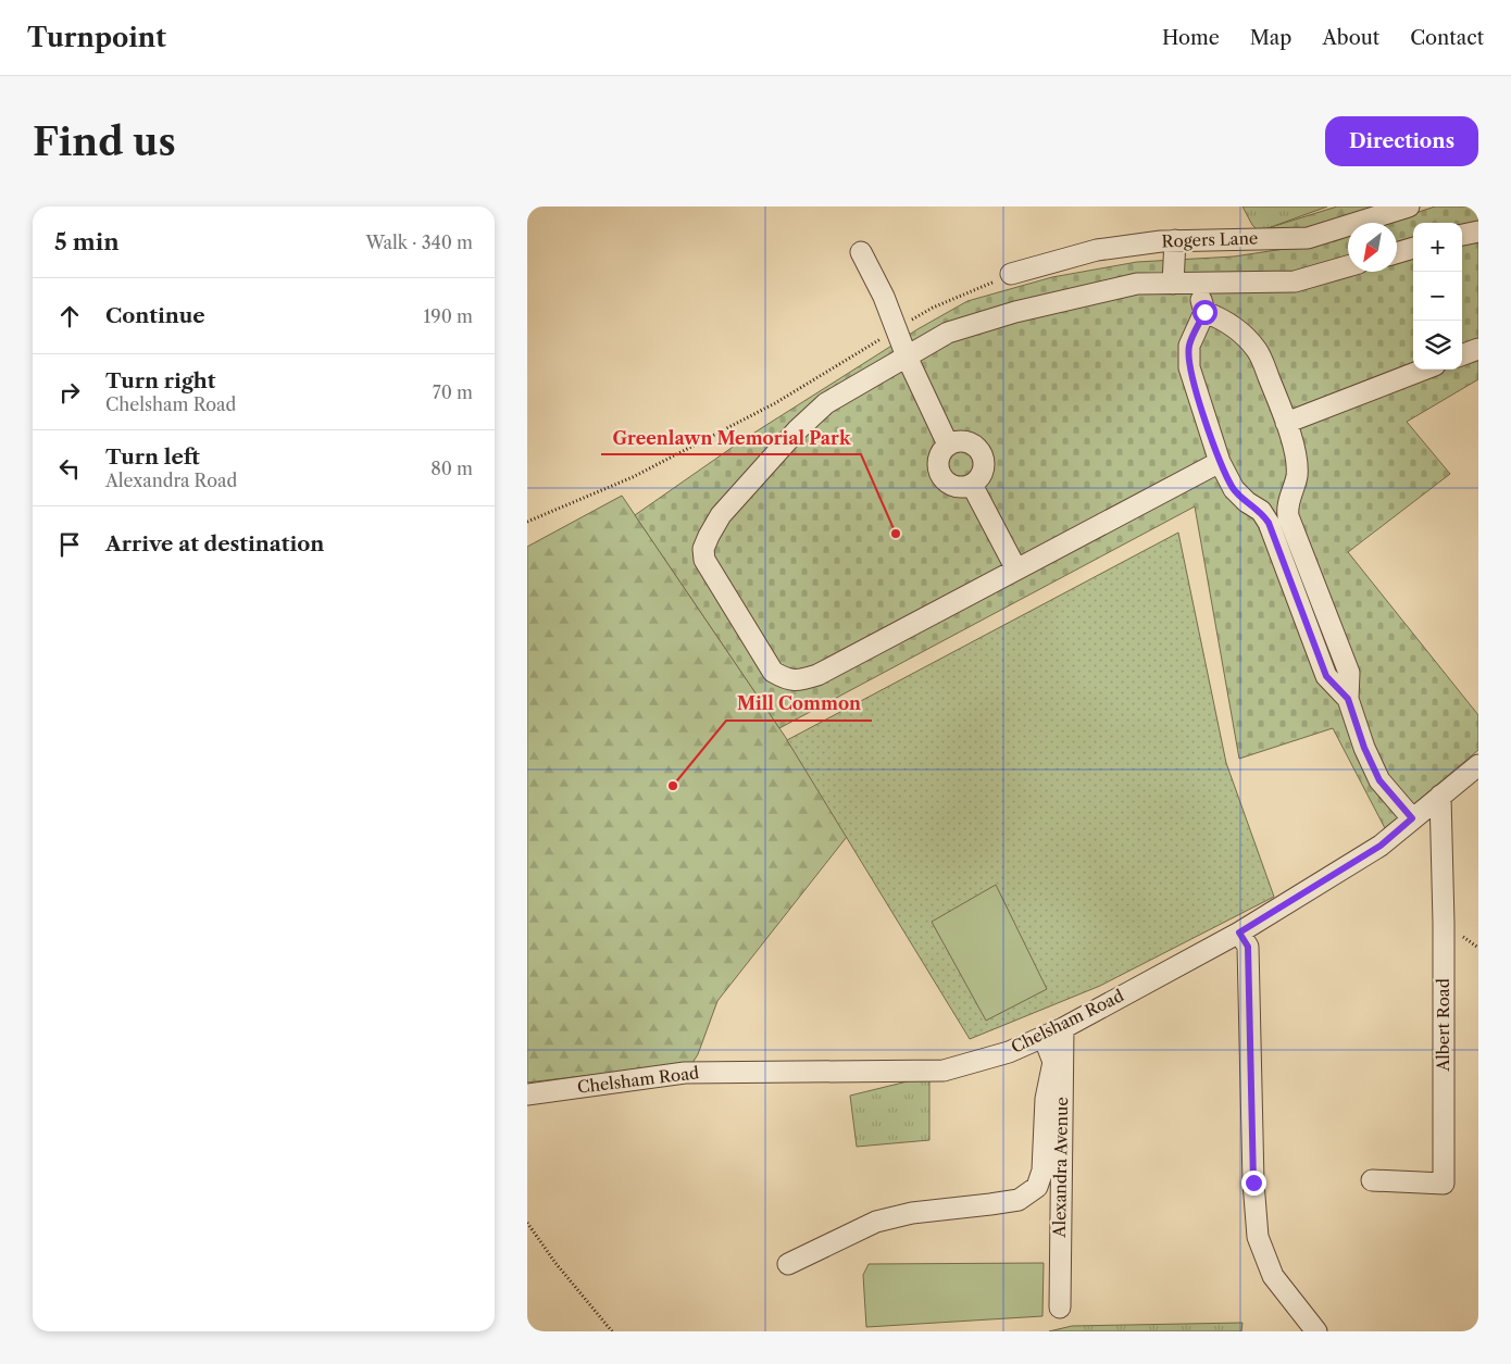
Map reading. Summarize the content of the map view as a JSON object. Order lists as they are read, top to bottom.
{
  "streets": {
    "street": [
      "Rogers Lane",
      "Chelsham Road",
      "Albert Road",
      "Alexandra Avenue"
    ]
  },
  "crossings": [
    ["Chelsham Road", "Albert Road"],
    ["Chelsham Road", "Alexandra Avenue"]
  ],
  "places": ["Greenlawn Memorial Park", "Mill Common"],
  "north": "bottom left",
  "page": {
    "header": "Turnpoint",
    "nav": [
      "Home",
      "Map",
      "About",
      "Contact"
    ],
    "buttons": "Directions",
    "title": "Find us",
    "heading": ["5 min", "Walk · 340 m"],
    "map_buttons": ["+", "−"],
    "list": [
      ["Continue", "190 m"],
      ["Turn right", "Chelsham Road", "70 m"],
      ["Turn left", "Alexandra Road", "80 m"],
      "Arrive at destination"
    ]
  }
}
